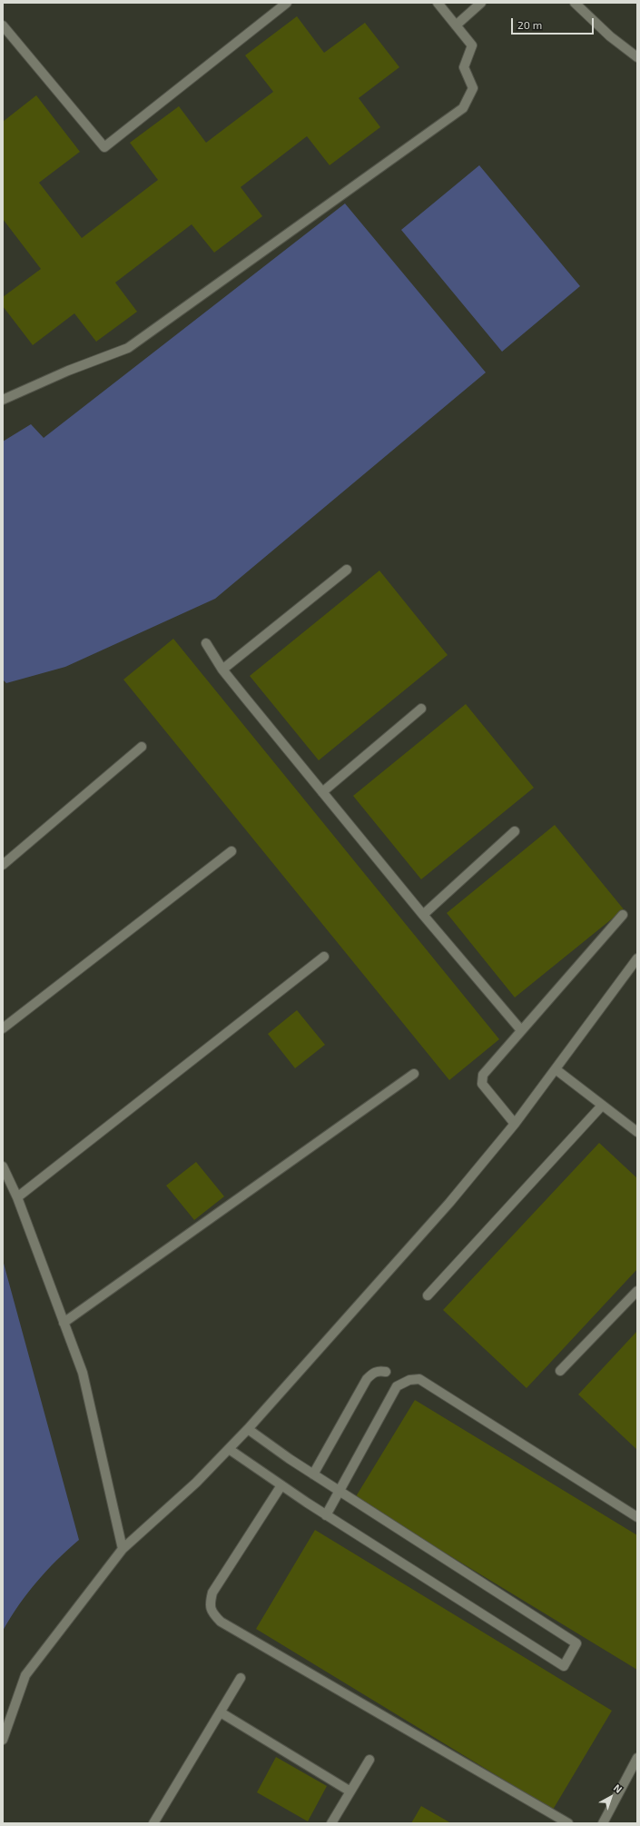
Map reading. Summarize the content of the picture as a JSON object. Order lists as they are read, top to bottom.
{
  "scale_bar": "20 m",
  "north": "top right"
}
